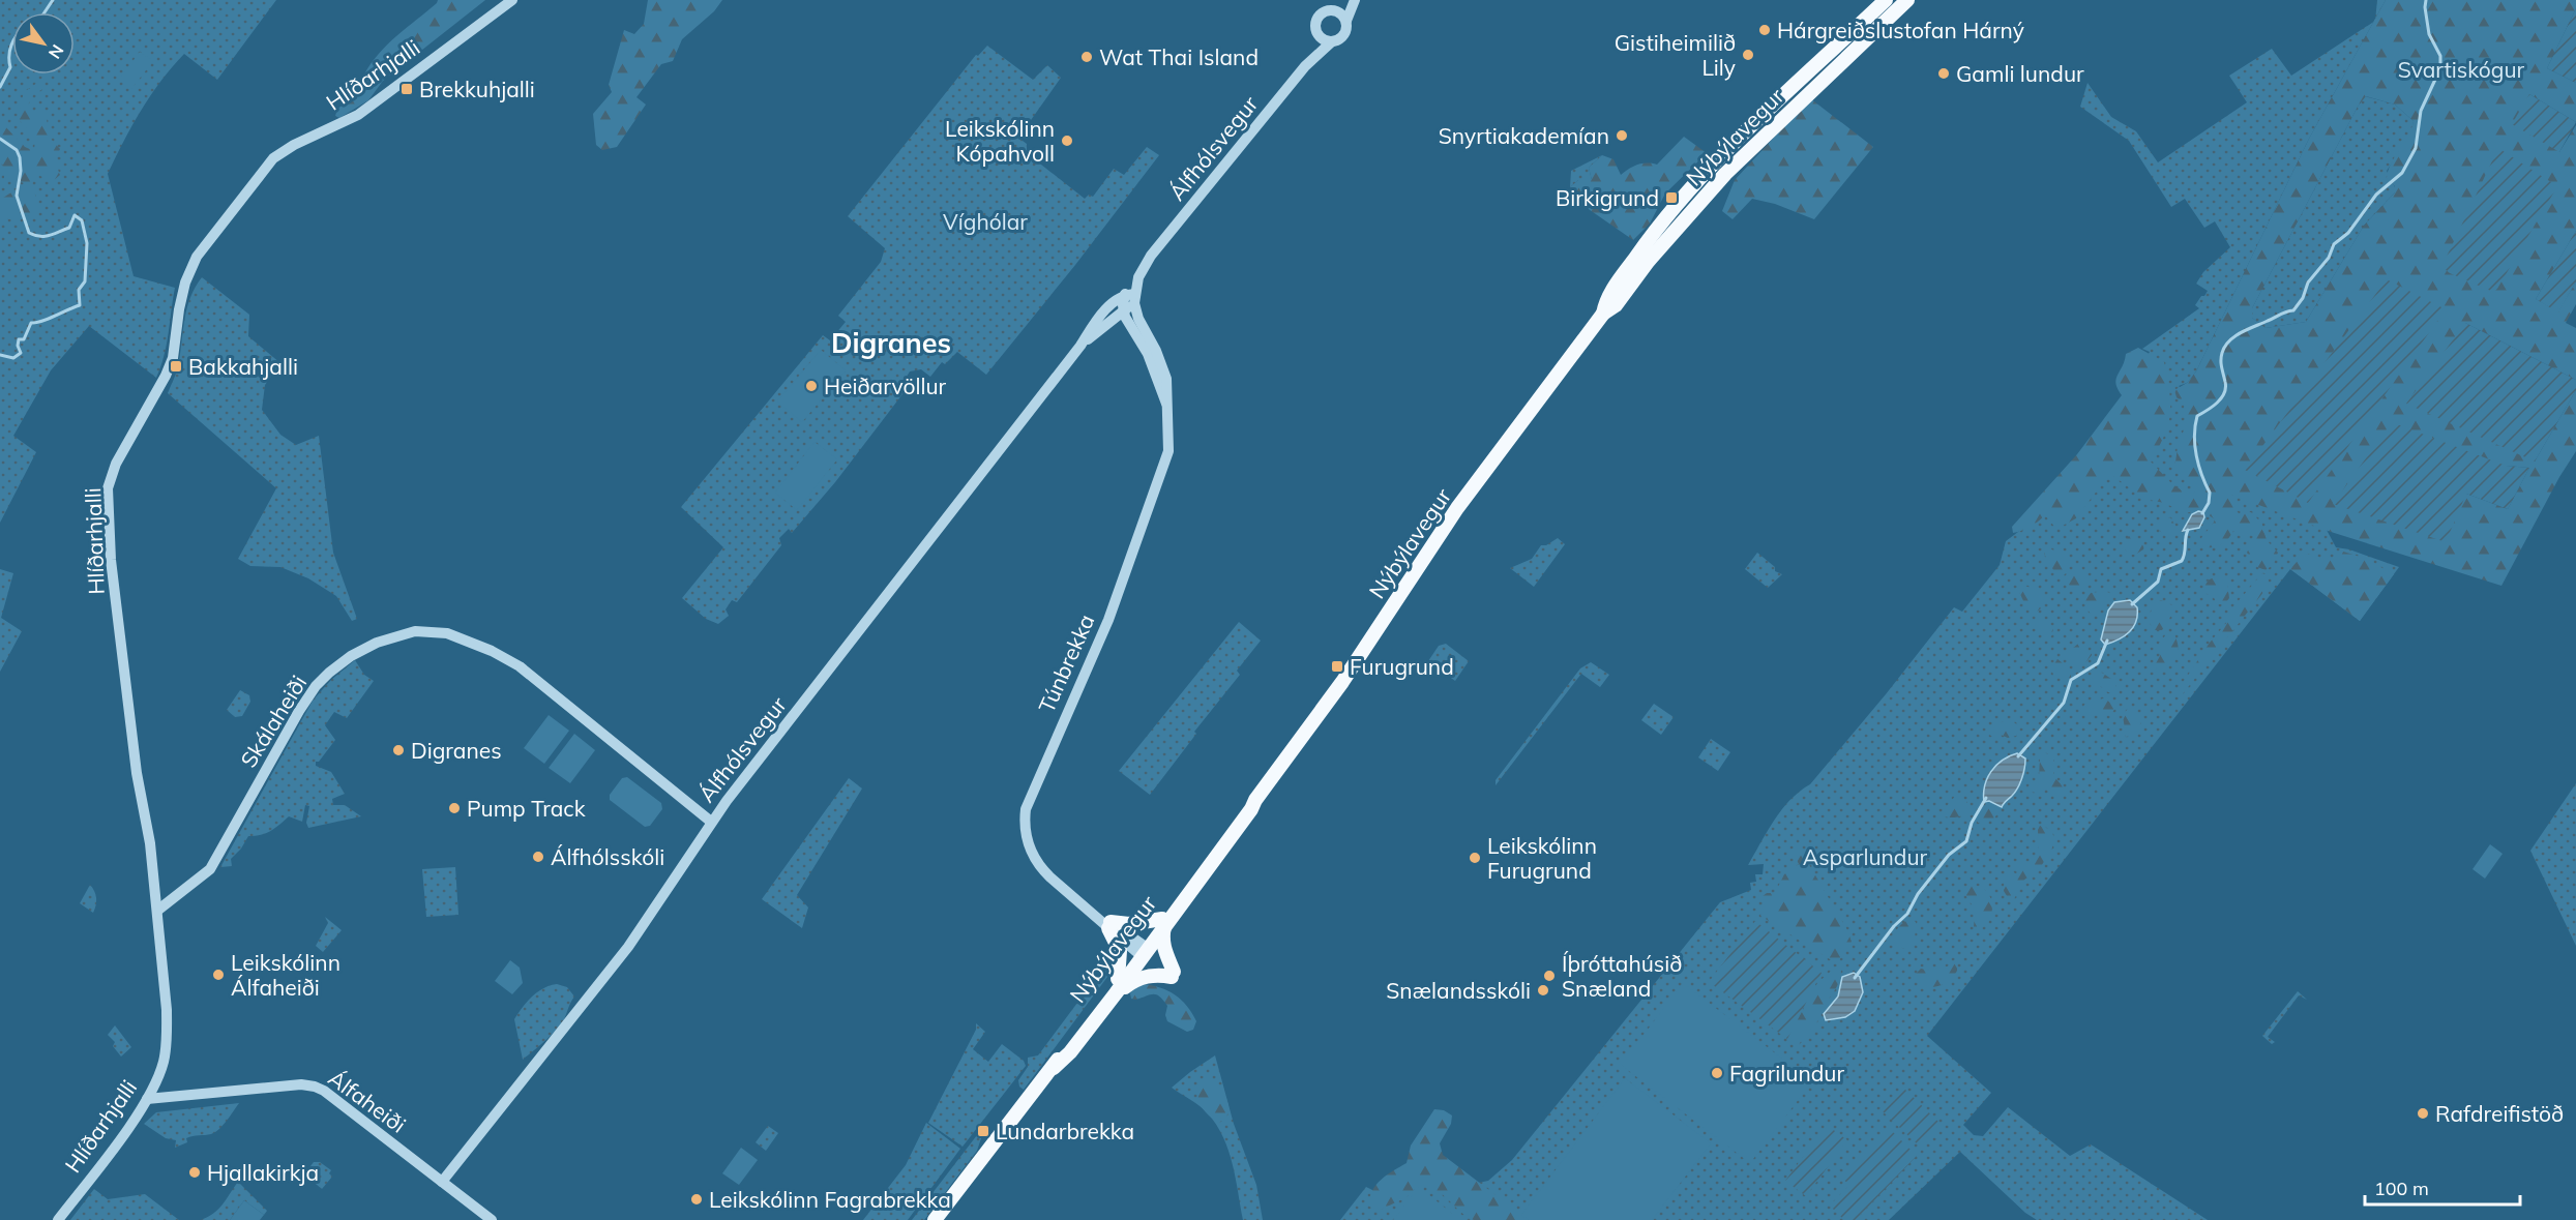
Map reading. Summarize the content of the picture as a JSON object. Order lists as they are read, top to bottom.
{
  "streets": {
    "main road": ["Nýbýlavegur"],
    "street": [
      "Hlíðarhjalli",
      "Álfhólsvegur",
      "Túnbrekka",
      "Skálaheiði",
      "Álfaheiði"
    ]
  },
  "crossings": [
    ["Hlíðarhjalli", "Skálaheiði"],
    ["Hlíðarhjalli", "Álfaheiði"],
    ["Nýbýlavegur", "Túnbrekka"],
    ["Álfhólsvegur", "Túnbrekka"],
    ["Álfhólsvegur", "Skálaheiði"],
    ["Álfhólsvegur", "Álfaheiði"]
  ],
  "districts": ["Digranes"],
  "parks": ["Svartiskógur", "Víghólar", "Asparlundur"],
  "places": {
    "other": [
      "Hárgreiðslustofan Hárný",
      "Gistiheimilið Lily",
      "Wat Thai Island",
      "Gamli lundur",
      "Snyrtiakademían",
      "Leikskólinn Kópahvoll",
      "Heiðarvöllur",
      "Digranes",
      "Pump Track",
      "Álfhólsskóli",
      "Leikskólinn Furugrund",
      "Leikskólinn Álfaheiði",
      "Íþróttahúsið Snæland",
      "Snælandsskóli",
      "Fagrilundur",
      "Rafdreifistöð",
      "Hjallakirkja",
      "Leikskólinn Fagrabrekka"
    ],
    "transit": [
      "Brekkuhjalli",
      "Birkigrund",
      "Bakkahjalli",
      "Furugrund",
      "Lundarbrekka"
    ]
  },
  "scale_bar": "100 m",
  "north": "bottom right"
}
